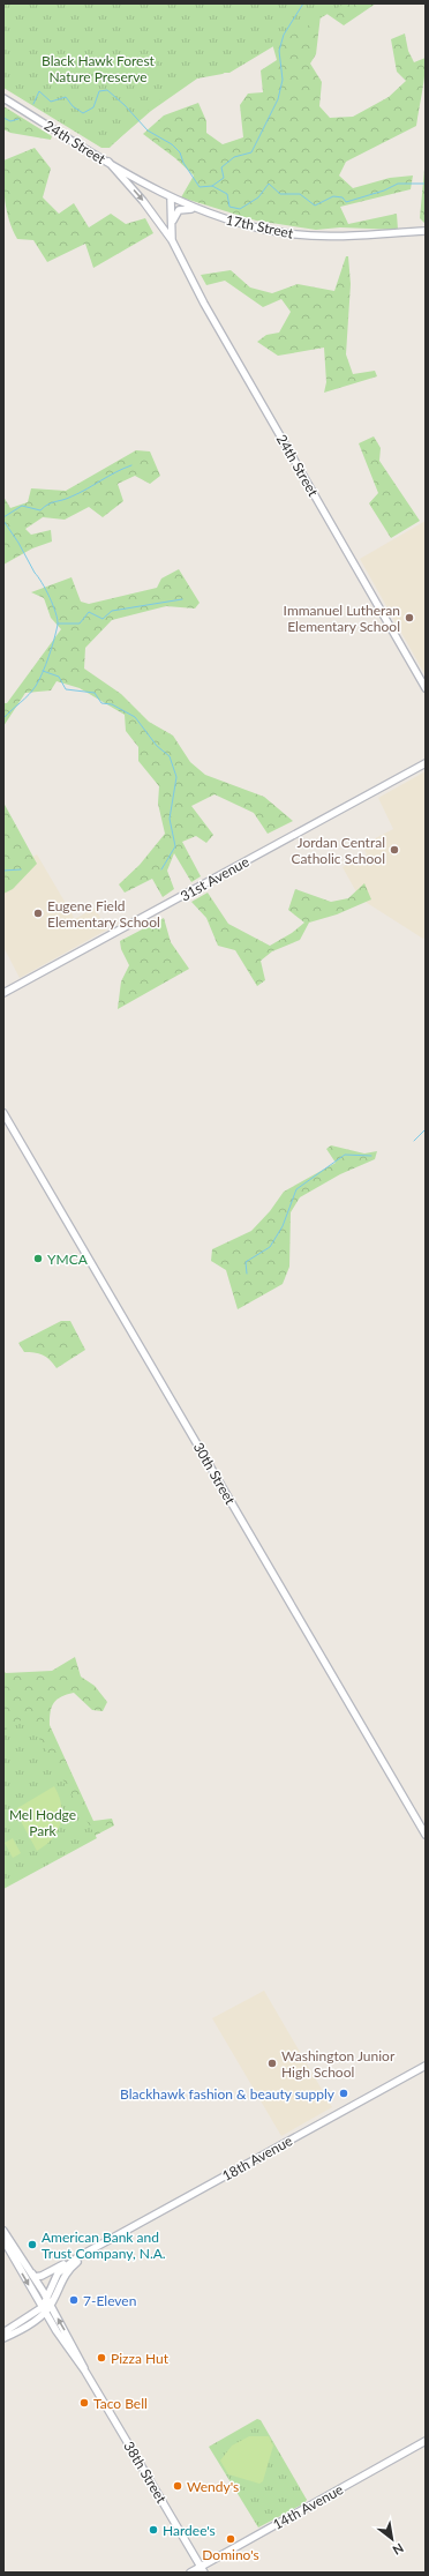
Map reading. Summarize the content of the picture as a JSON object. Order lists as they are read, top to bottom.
{
  "streets": {
    "street": [
      "24th Street",
      "17th Street",
      "31st Avenue",
      "30th Street",
      "18th Avenue",
      "38th Street",
      "14th Avenue"
    ]
  },
  "crossings": [
    ["24th Street", "17th Street"],
    ["18th Avenue", "38th Street"],
    ["38th Street", "14th Avenue"]
  ],
  "parks": ["Black Hawk Forest Nature Preserve", "Mel Hodge Park"],
  "places": [
    "Immanuel Lutheran Elementary School",
    "Jordan Central Catholic School",
    "Eugene Field Elementary School",
    "YMCA",
    "Washington Junior High School",
    "Blackhawk fashion & beauty supply",
    "American Bank and Trust Company, N.A.",
    "7-Eleven",
    "Pizza Hut",
    "Taco Bell",
    "Wendy's",
    "Hardee's",
    "Domino's"
  ],
  "north": "bottom right"
}
